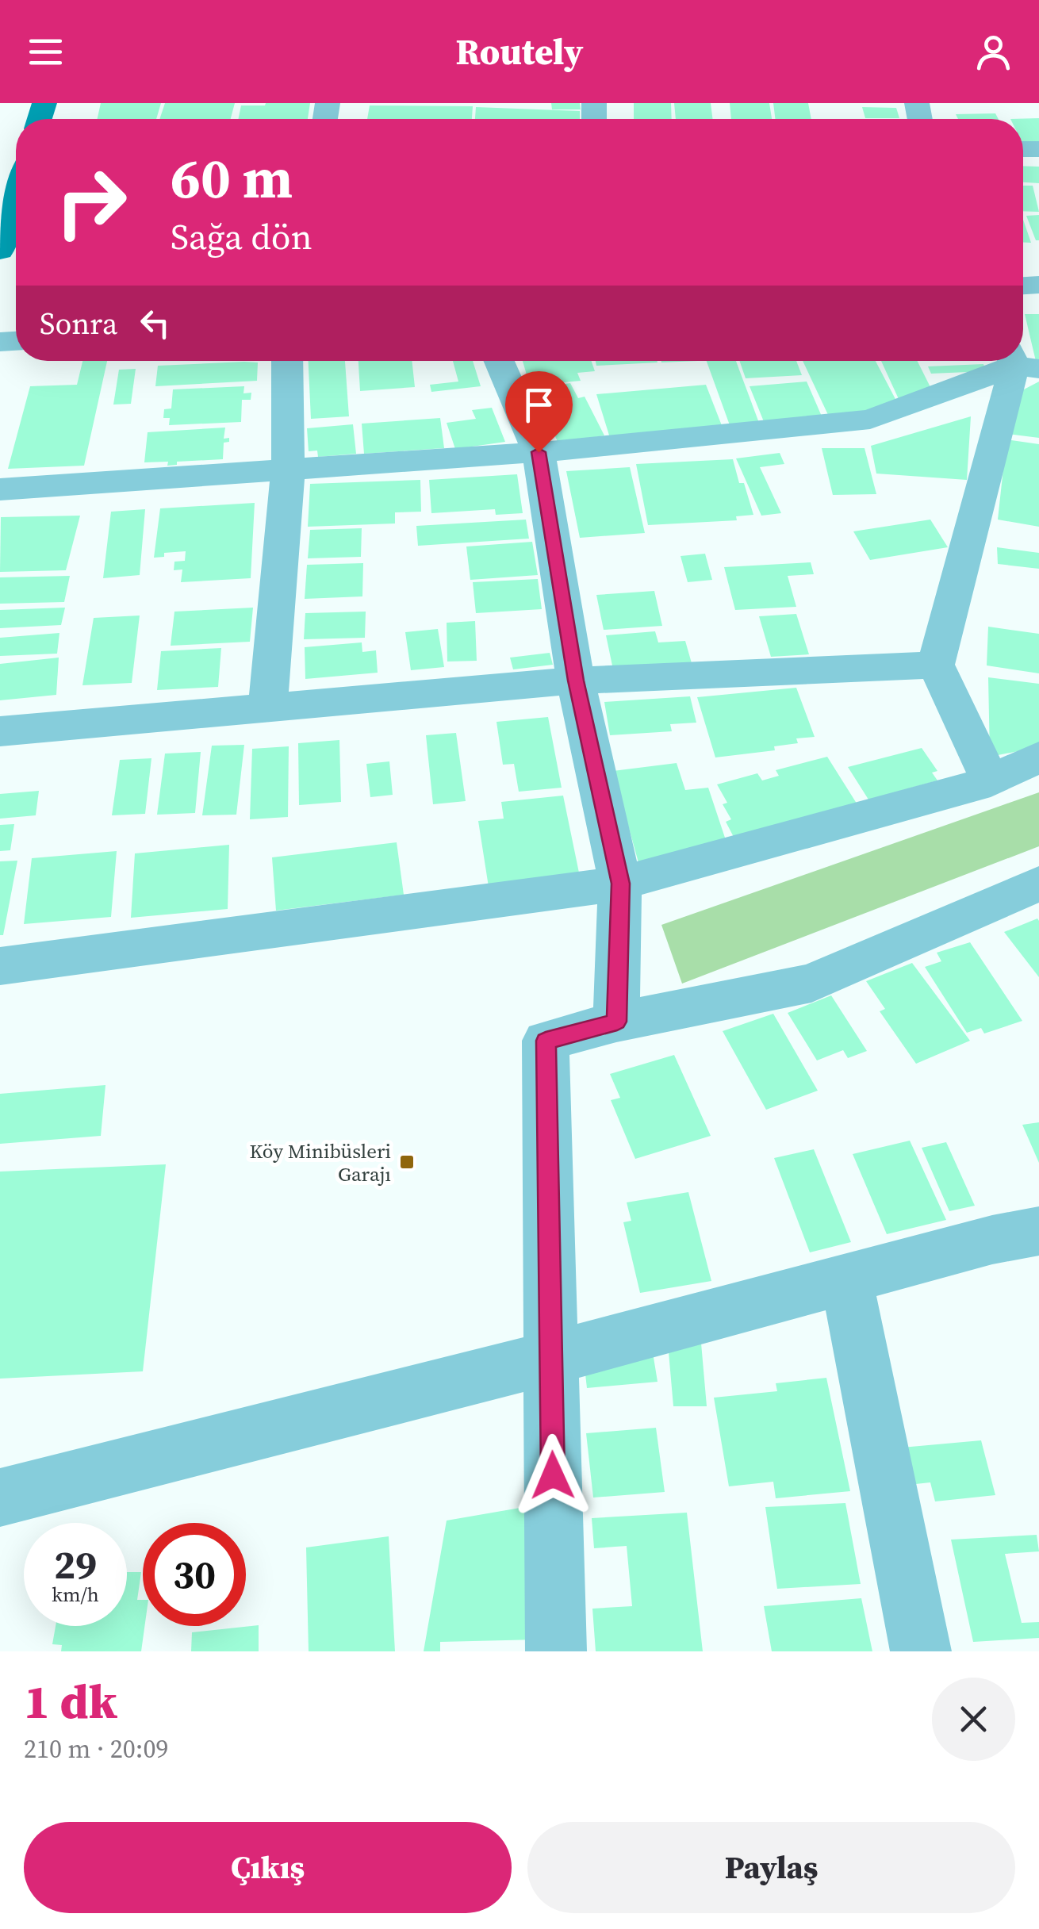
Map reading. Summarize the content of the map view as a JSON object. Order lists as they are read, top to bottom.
{
  "places": {
    "transit": ["Köy Minibüsleri Garajı"]
  },
  "page": {
    "header": "Routely",
    "turn": ["60 m", "Sağa dön"],
    "then": "Sonra",
    "speed": "29 km/h",
    "limit": "30",
    "heading": ["1 dk", "210 m · 20:09"],
    "buttons": ["Çıkış", "Paylaş"]
  }
}
